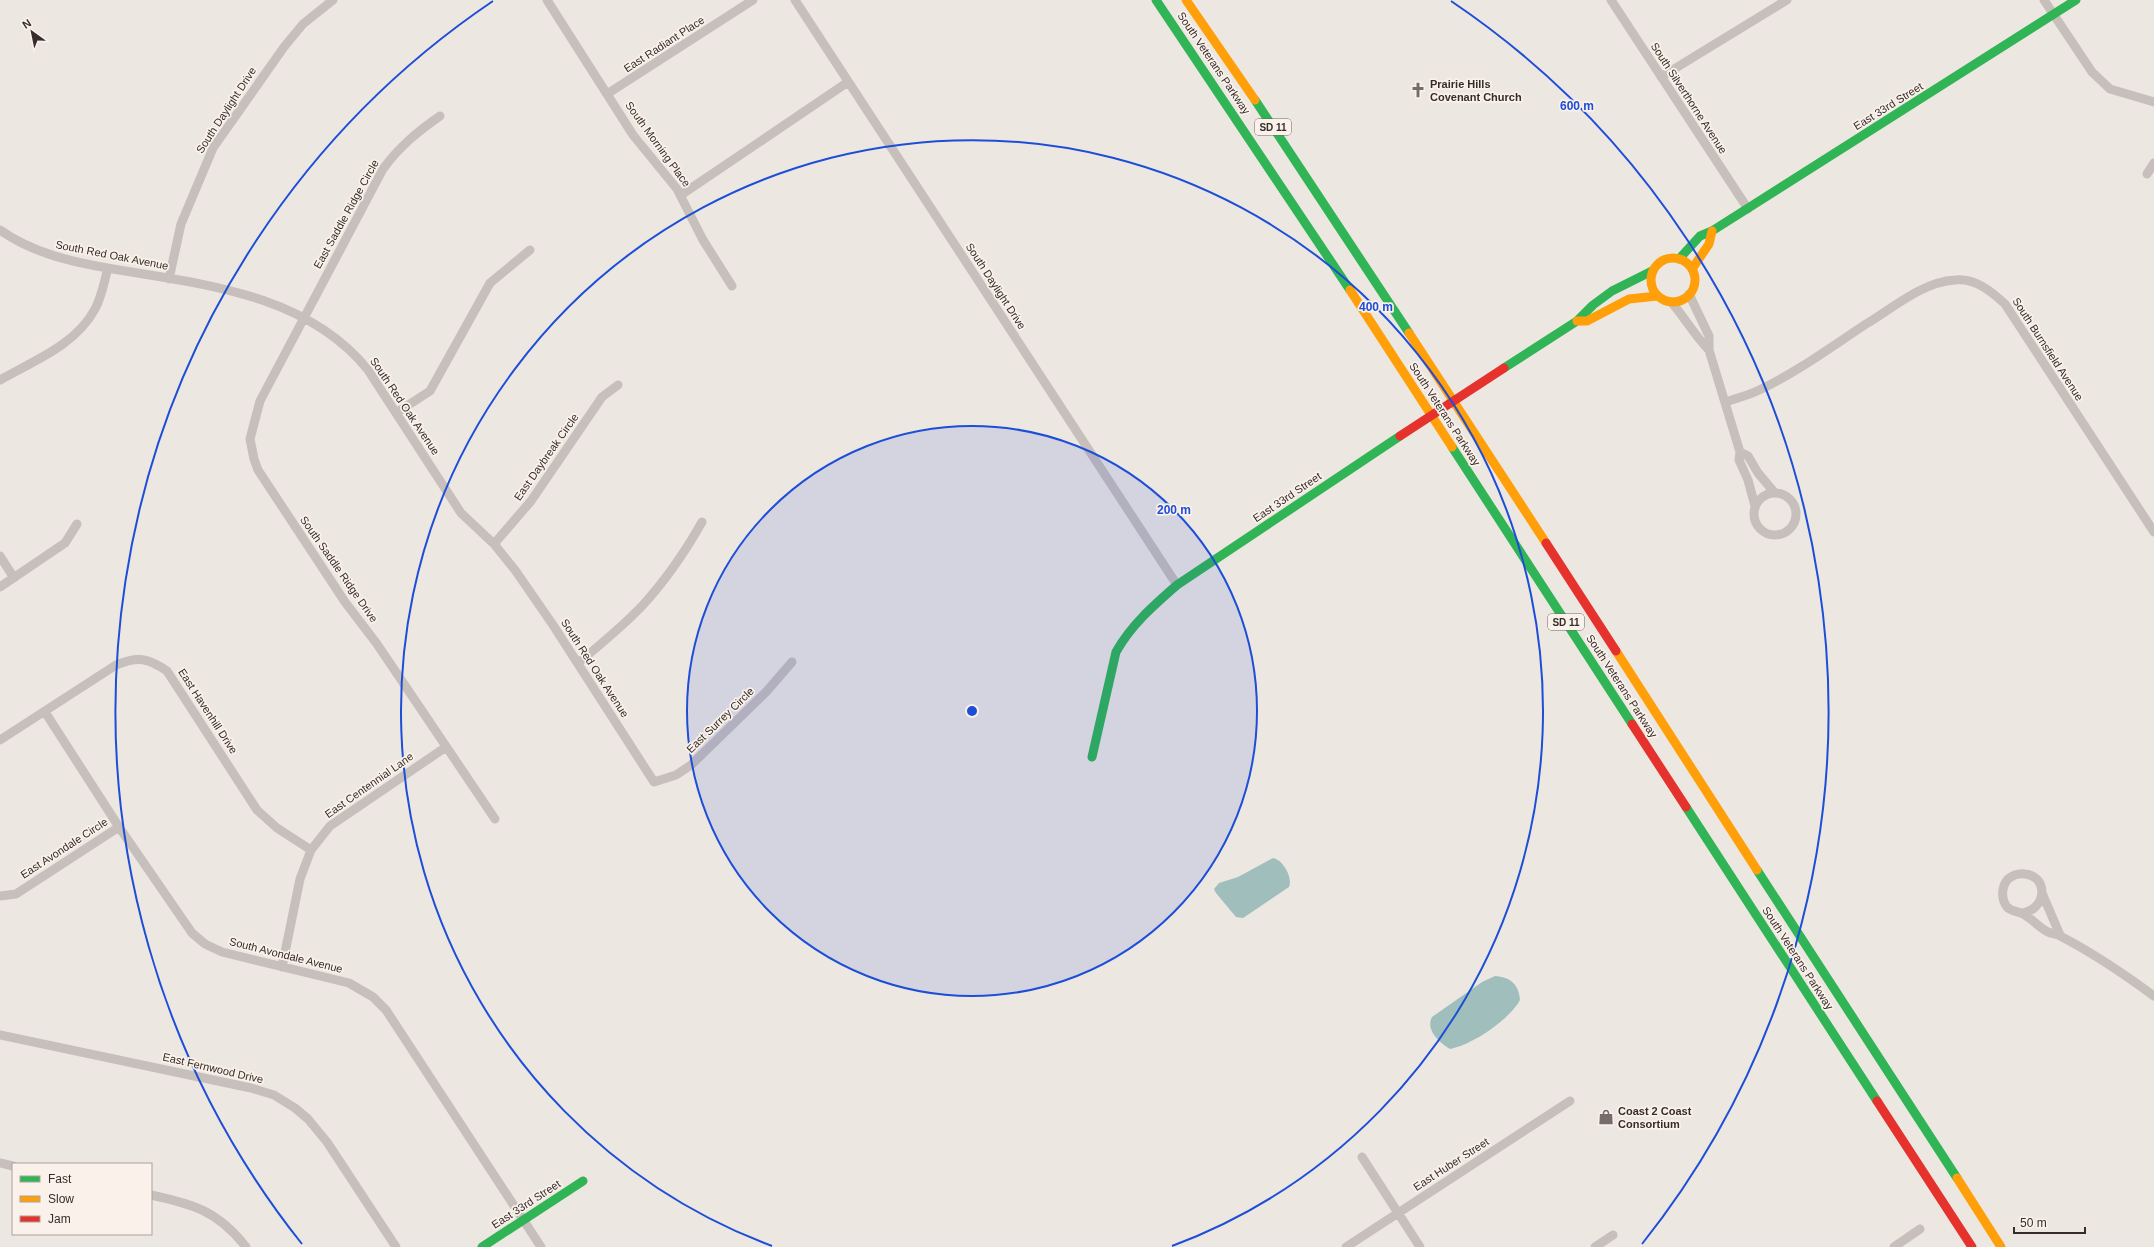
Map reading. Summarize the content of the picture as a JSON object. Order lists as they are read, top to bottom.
{
  "streets": {
    "main road": ["South Veterans Parkway", "East 33rd Street", "SD 11"],
    "street": [
      "East Radiant Place",
      "South Silverthorne Avenue",
      "South Daylight Drive",
      "South Morning Place",
      "East Saddle Ridge Circle",
      "South Red Oak Avenue",
      "South Burnsfield Avenue",
      "East Daybreak Circle",
      "South Saddle Ridge Drive",
      "East Havenhill Drive",
      "East Surrey Circle",
      "East Centennial Lane",
      "East Avondale Circle",
      "South Avondale Avenue",
      "East Fernwood Drive",
      "East Huber Street"
    ]
  },
  "crossings": [
    ["East Radiant Place", "South Morning Place"],
    ["South Veterans Parkway", "East 33rd Street"],
    ["South Silverthorne Avenue", "East 33rd Street"],
    ["East 33rd Street", "South Daylight Drive"],
    ["East 33rd Street", "South Avondale Avenue"],
    ["South Daylight Drive", "South Red Oak Avenue"],
    ["East Saddle Ridge Circle", "South Red Oak Avenue"],
    ["East Saddle Ridge Circle", "South Saddle Ridge Drive"],
    ["South Red Oak Avenue", "East Daybreak Circle"],
    ["South Red Oak Avenue", "South Saddle Ridge Drive"],
    ["South Red Oak Avenue", "East Surrey Circle"],
    ["South Saddle Ridge Drive", "East Centennial Lane"],
    ["East Havenhill Drive", "East Centennial Lane"],
    ["East Havenhill Drive", "South Avondale Avenue"],
    ["East Centennial Lane", "South Avondale Avenue"],
    ["East Avondale Circle", "South Avondale Avenue"]
  ],
  "places": {
    "church": ["Prairie Hills Covenant Church"],
    "shop": ["Coast 2 Coast Consortium"]
  },
  "legend": ["Fast", "Slow", "Jam"],
  "scale_bar": "50 m",
  "north": "top left",
  "rings": ["600 m", "400 m", "200 m"]
}
